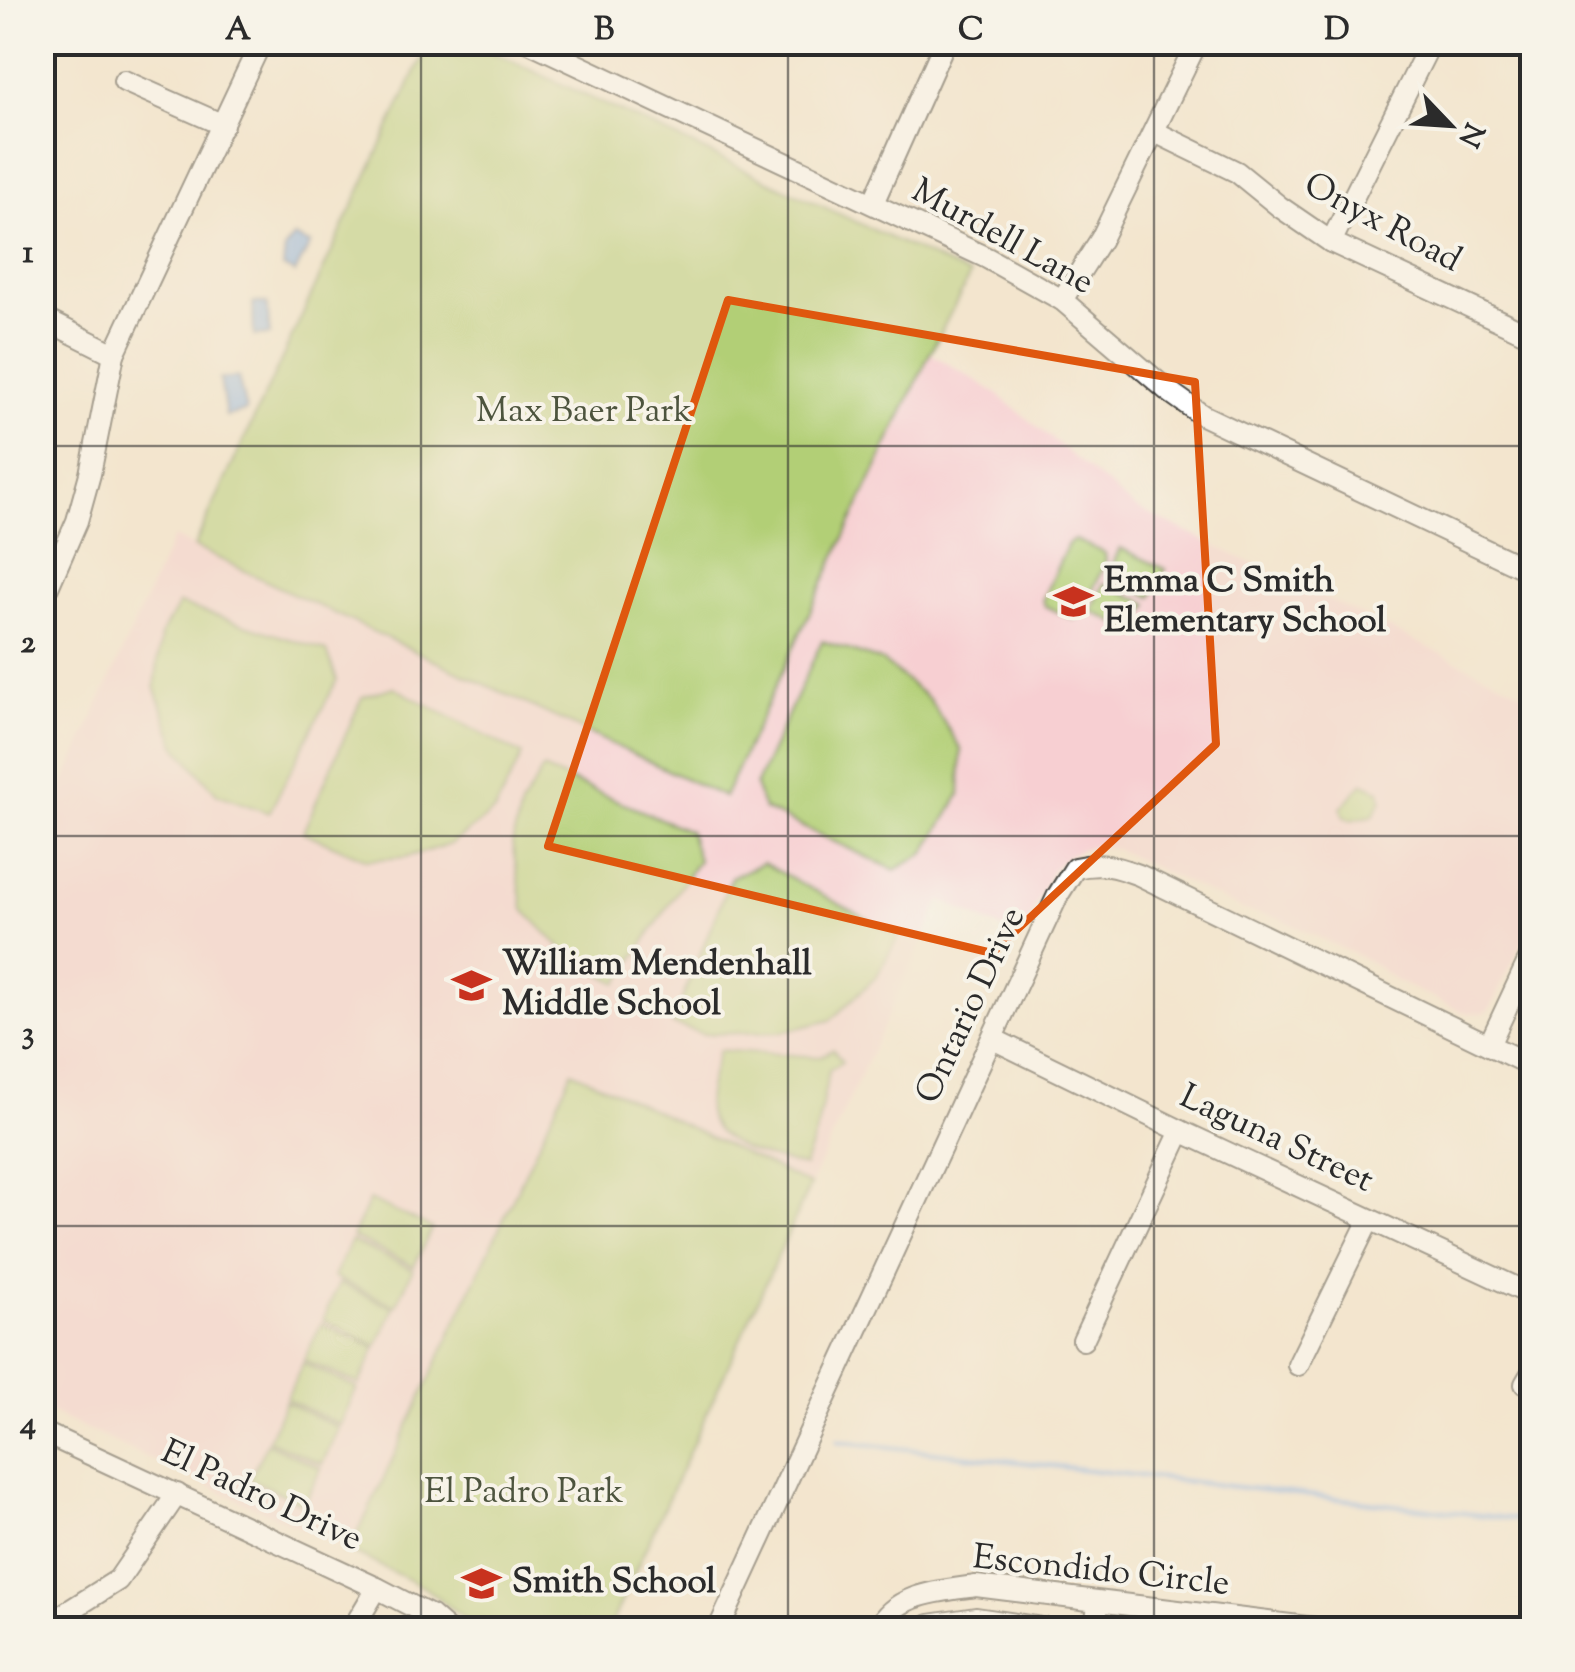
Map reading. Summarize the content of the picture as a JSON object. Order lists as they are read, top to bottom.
{
  "streets": {
    "street": [
      "Onyx Road",
      "Murdell Lane",
      "Ontario Drive",
      "Laguna Street",
      "El Padro Drive",
      "Escondido Circle"
    ]
  },
  "crossings": [
    ["Ontario Drive", "Laguna Street"]
  ],
  "parks": ["Max Baer Park", "El Padro Park"],
  "places": {
    "school or university": ["Emma C Smith Elementary School", "William Mendenhall Middle School", "Smith School"]
  },
  "north": "bottom right",
  "grid": {
    "columns": [
      "A",
      "B",
      "C",
      "D"
    ],
    "rows": [
      "1",
      "2",
      "3",
      "4"
    ]
  }
}
